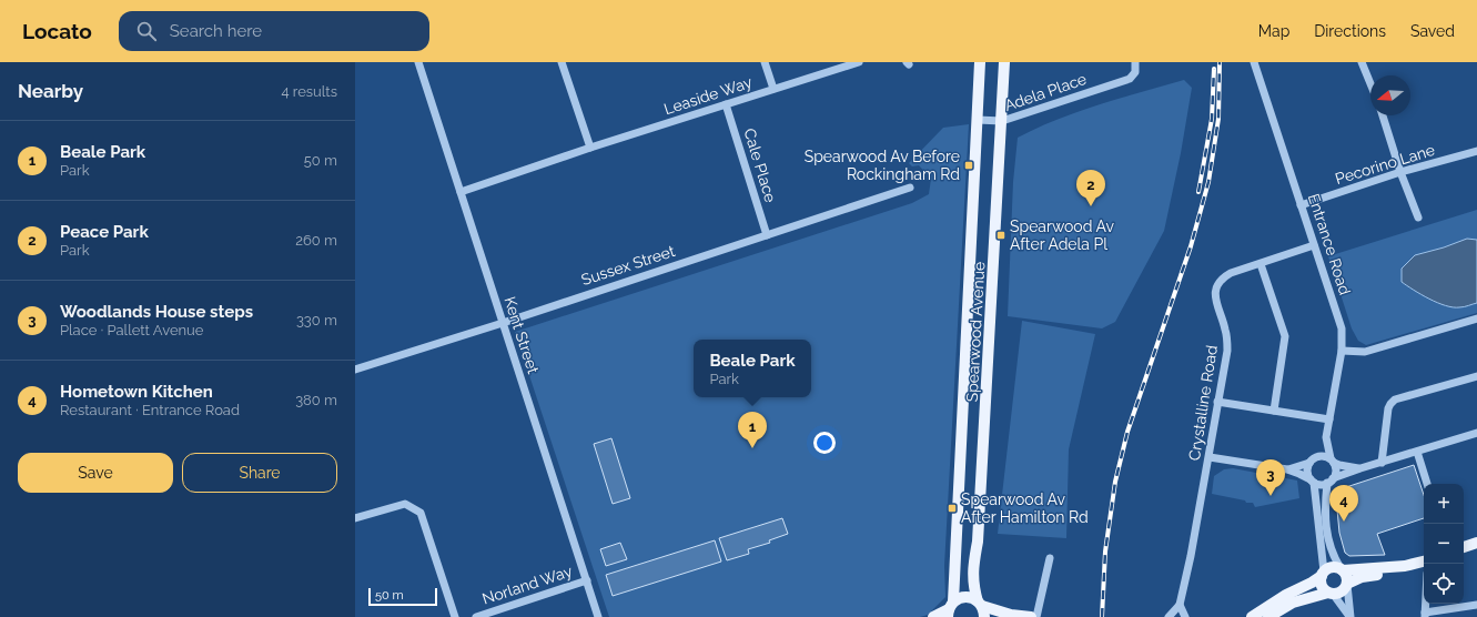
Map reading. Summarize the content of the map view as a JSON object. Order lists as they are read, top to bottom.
{
  "streets": {
    "main road": ["Spearwood Avenue"],
    "street": [
      "Adela Place",
      "Leaside Way",
      "Pecorino Lane",
      "Cale Place",
      "Entrance Road",
      "Sussex Street",
      "Kent Street",
      "Crystalline Road",
      "Norland Way"
    ]
  },
  "crossings": [
    ["Adela Place", "Spearwood Avenue"],
    ["Leaside Way", "Cale Place"],
    ["Leaside Way", "Kent Street"],
    ["Pecorino Lane", "Entrance Road"],
    ["Cale Place", "Sussex Street"],
    ["Entrance Road", "Crystalline Road"],
    ["Sussex Street", "Kent Street"],
    ["Kent Street", "Norland Way"]
  ],
  "places": {
    "transit": ["Spearwood Av Before Rockingham Rd", "Spearwood Av After Adela Pl", "Spearwood Av After Hamilton Rd"]
  },
  "scale_bar": "50 m",
  "north": "left",
  "page": {
    "header": "Locato",
    "search": "Search here",
    "nav": ["Map", "Directions", "Saved"],
    "heading": ["Nearby", "4 results"],
    "list": [
      {
        "mark": "1",
        "name": "Beale Park",
        "note": "Park",
        "value": "50 m"
      },
      {
        "mark": "2",
        "name": "Peace Park",
        "note": "Park",
        "value": "260 m"
      },
      {
        "mark": "3",
        "name": "Woodlands House steps",
        "note": "Place · Pallett Avenue",
        "value": "330 m"
      },
      {
        "mark": "4",
        "name": "Hometown Kitchen",
        "note": "Restaurant · Entrance Road",
        "value": "380 m"
      }
    ],
    "pins": [
      "2",
      "1",
      "3",
      "4"
    ],
    "popup": ["Beale Park", "Park"],
    "buttons": ["Save", "Share"],
    "map_buttons": ["+", "−"],
    "scale": "50 m"
  }
}
